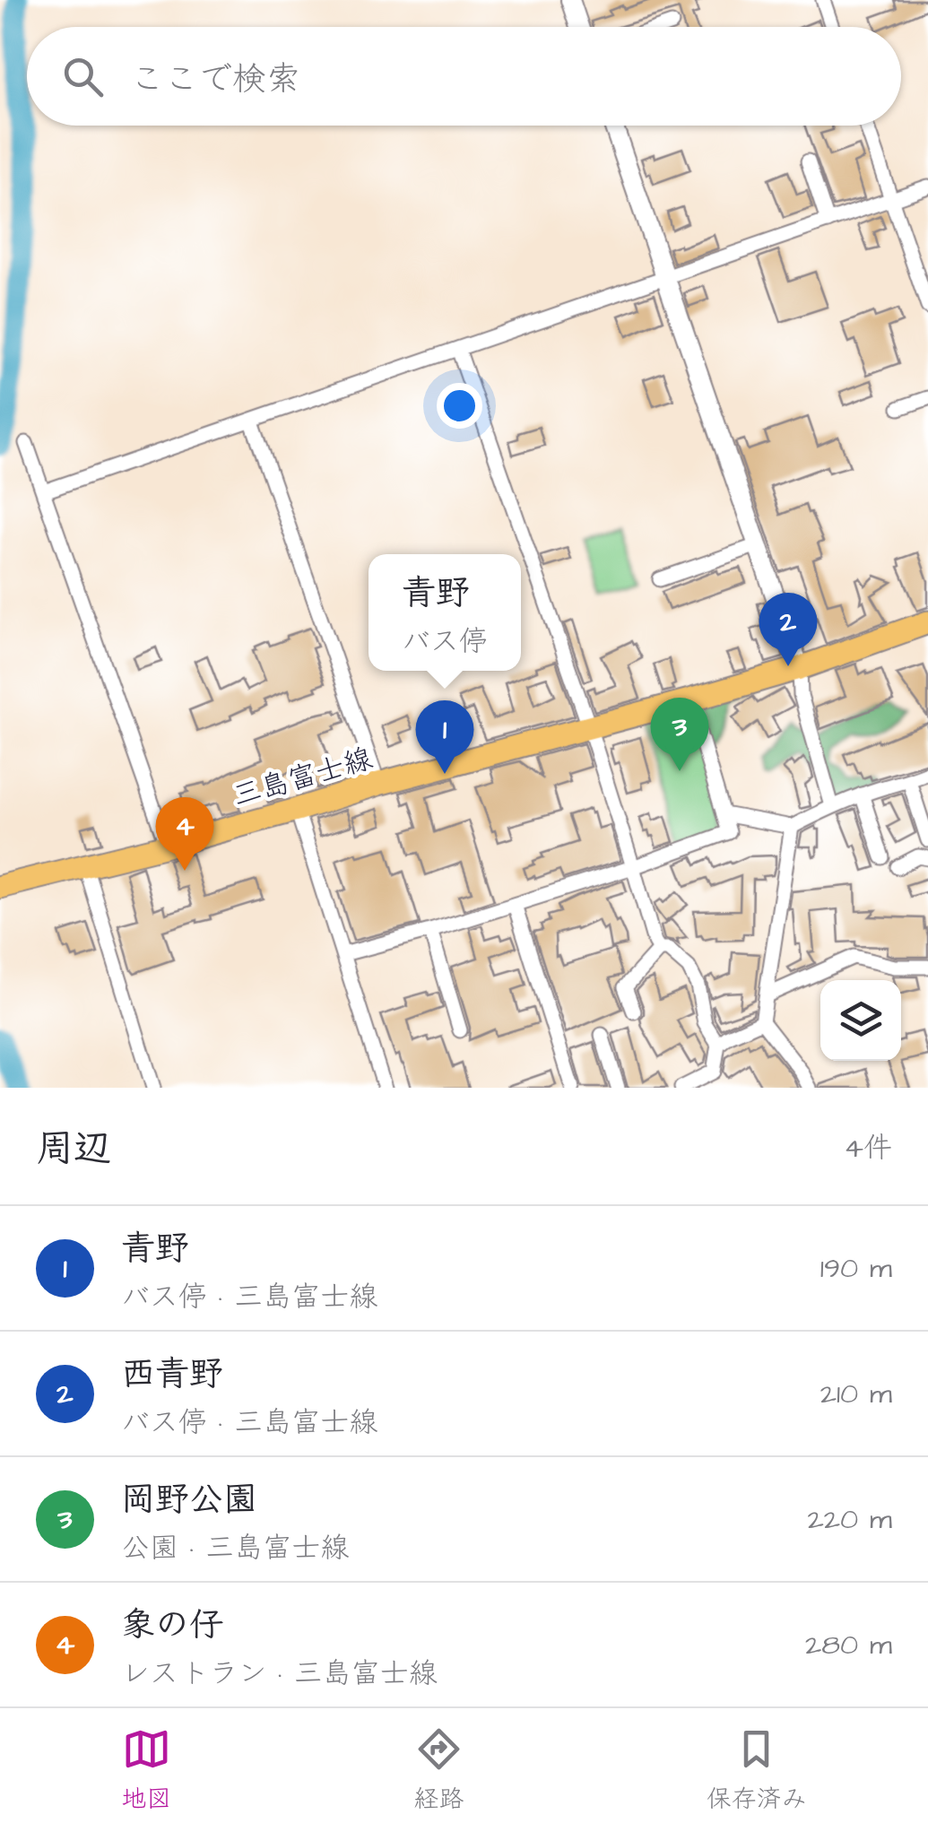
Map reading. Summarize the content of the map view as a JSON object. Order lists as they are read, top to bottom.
{
  "streets": {
    "main road": ["三島富士線"]
  },
  "page": {
    "search": "ここで検索",
    "popup": ["青野", "バス停"],
    "pins": [
      "2",
      "3",
      "1",
      "4"
    ],
    "heading": ["周辺", "4件"],
    "list": [
      {
        "mark": "1",
        "name": "青野",
        "note": "バス停 · 三島富士線",
        "value": "190 m"
      },
      {
        "mark": "2",
        "name": "西青野",
        "note": "バス停 · 三島富士線",
        "value": "210 m"
      },
      {
        "mark": "3",
        "name": "岡野公園",
        "note": "公園 · 三島富士線",
        "value": "220 m"
      },
      {
        "mark": "4",
        "name": "象の仔",
        "note": "レストラン · 三島富士線",
        "value": "280 m"
      }
    ],
    "nav": ["地図", "経路", "保存済み"]
  }
}
